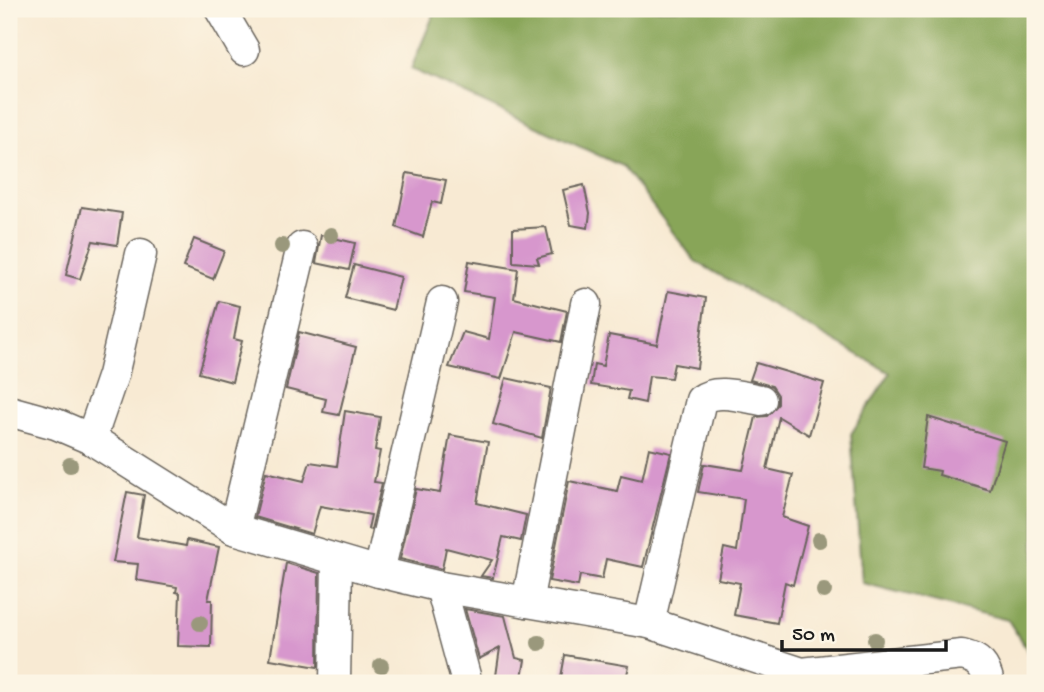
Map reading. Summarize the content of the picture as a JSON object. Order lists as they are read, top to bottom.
{
  "scale_bar": "50 m"
}
